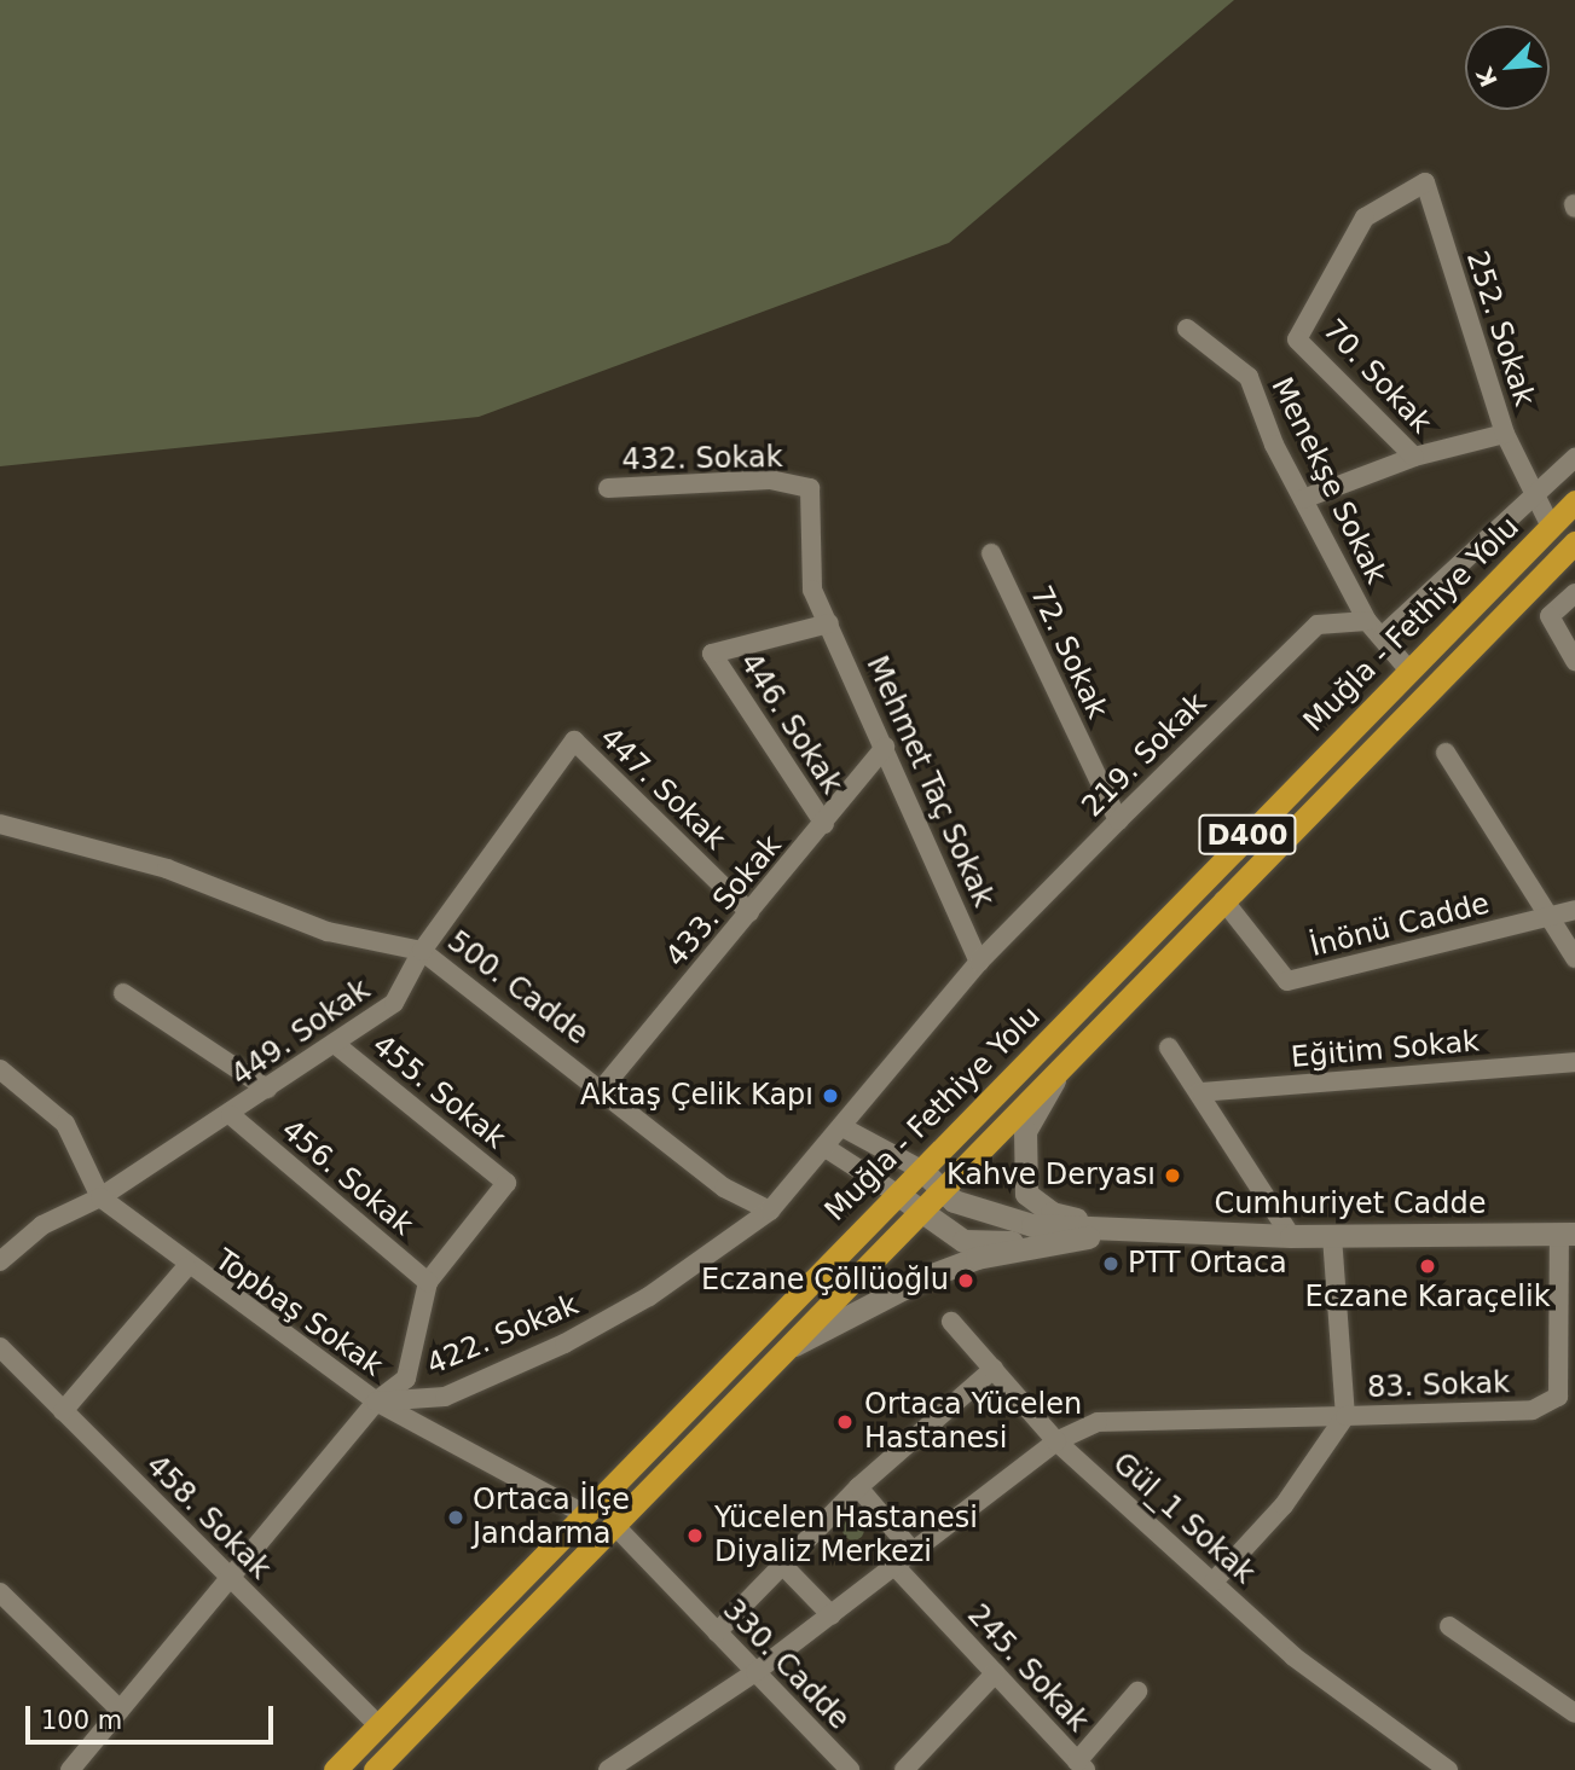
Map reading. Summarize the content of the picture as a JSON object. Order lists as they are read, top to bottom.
{
  "streets": {
    "highway": ["Muğla - Fethiye Yolu", "D400"],
    "street": [
      "252. Sokak",
      "70. Sokak",
      "432. Sokak",
      "Menekşe Sokak",
      "72. Sokak",
      "446. Sokak",
      "219. Sokak",
      "Mehmet Taç Sokak",
      "447. Sokak",
      "433. Sokak",
      "İnönü Cadde",
      "500. Cadde",
      "449. Sokak",
      "Eğitim Sokak",
      "455. Sokak",
      "456. Sokak",
      "Cumhuriyet Cadde",
      "Topbaş Sokak",
      "422. Sokak",
      "83. Sokak",
      "458. Sokak",
      "Gül_1 Sokak",
      "330. Cadde",
      "245. Sokak"
    ]
  },
  "crossings": [
    ["252. Sokak", "70. Sokak"],
    ["252. Sokak", "Menekşe Sokak"],
    ["432. Sokak", "446. Sokak"],
    ["432. Sokak", "Mehmet Taç Sokak"],
    ["Menekşe Sokak", "Muğla - Fethiye Yolu"],
    ["Menekşe Sokak", "219. Sokak"],
    ["Muğla - Fethiye Yolu", "İnönü Cadde"],
    ["Muğla - Fethiye Yolu", "Topbaş Sokak"],
    ["Muğla - Fethiye Yolu", "458. Sokak"],
    ["Muğla - Fethiye Yolu", "330. Cadde"],
    ["72. Sokak", "219. Sokak"],
    ["446. Sokak", "Mehmet Taç Sokak"],
    ["446. Sokak", "433. Sokak"],
    ["219. Sokak", "Mehmet Taç Sokak"],
    ["219. Sokak", "422. Sokak"],
    ["Mehmet Taç Sokak", "433. Sokak"],
    ["Mehmet Taç Sokak", "422. Sokak"],
    ["447. Sokak", "433. Sokak"],
    ["447. Sokak", "449. Sokak"],
    ["433. Sokak", "500. Cadde"],
    ["500. Cadde", "449. Sokak"],
    ["500. Cadde", "422. Sokak"],
    ["449. Sokak", "455. Sokak"],
    ["449. Sokak", "456. Sokak"],
    ["449. Sokak", "Topbaş Sokak"],
    ["455. Sokak", "456. Sokak"],
    ["Cumhuriyet Cadde", "83. Sokak"],
    ["Topbaş Sokak", "422. Sokak"],
    ["83. Sokak", "Gül_1 Sokak"]
  ],
  "places": [
    "Aktaş Çelik Kapı",
    "Kahve Deryası",
    "PTT Ortaca",
    "Eczane Karaçelik",
    "Eczane Çöllüoğlu",
    "Ortaca Yücelen Hastanesi",
    "Ortaca İlçe Jandarma",
    "Yücelen Hastanesi Diyaliz Merkezi"
  ],
  "scale_bar": "100 m",
  "north": "bottom left"
}
